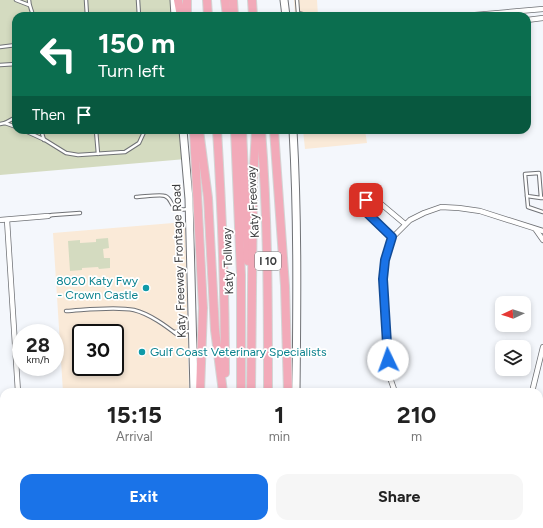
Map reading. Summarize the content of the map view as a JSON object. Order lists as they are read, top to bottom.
{
  "streets": {
    "highway": ["Katy Freeway", "Katy Tollway", "I 10"],
    "main road": ["Katy Freeway Frontage Road"]
  },
  "places": ["8020 Katy Fwy - Crown Castle", "Gulf Coast Veterinary Specialists"],
  "north": "left",
  "page": {
    "turn": ["150 m", "Turn left"],
    "then": "Then",
    "speed": "28 km/h",
    "limit": "30",
    "eta": [
      "15:15",
      "Arrival",
      "1",
      "min",
      "210",
      "m"
    ],
    "buttons": ["Exit", "Share"]
  }
}
